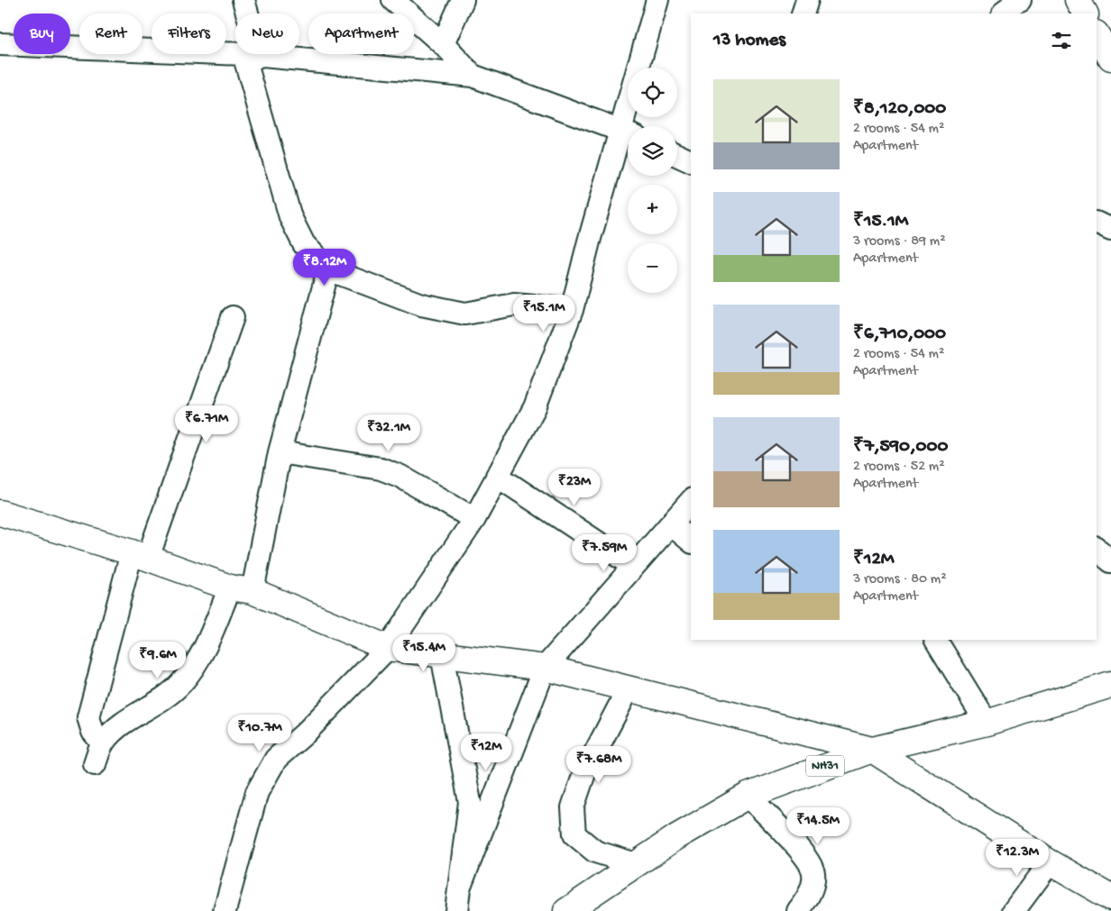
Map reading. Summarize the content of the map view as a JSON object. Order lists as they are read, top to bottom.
{
  "streets": {
    "main road": ["NH31"]
  },
  "page": {
    "chip": [
      "Buy",
      "Rent",
      "Filters",
      "New",
      "Apartment"
    ],
    "heading": "13 homes",
    "map_buttons": ["+", "−"],
    "list": [
      {
        "name": "₹8,120,000",
        "note": "2 rooms · 54 m² · Apartment"
      },
      {
        "name": "₹15.1M",
        "note": "3 rooms · 89 m² · Apartment"
      },
      {
        "name": "₹6,710,000",
        "note": "2 rooms · 54 m² · Apartment"
      },
      {
        "name": "₹7,590,000",
        "note": "2 rooms · 52 m² · Apartment"
      },
      {
        "name": "₹12M",
        "note": "3 rooms · 80 m² · Apartment"
      }
    ],
    "price": [
      "₹8.12M",
      "₹15.1M",
      "₹6.71M",
      "₹32.1M",
      "₹23M",
      "₹7.59M",
      "₹15.4M",
      "₹9.6M",
      "₹10.7M",
      "₹12M",
      "₹7.68M",
      "₹14.5M",
      "₹12.3M"
    ]
  }
}
